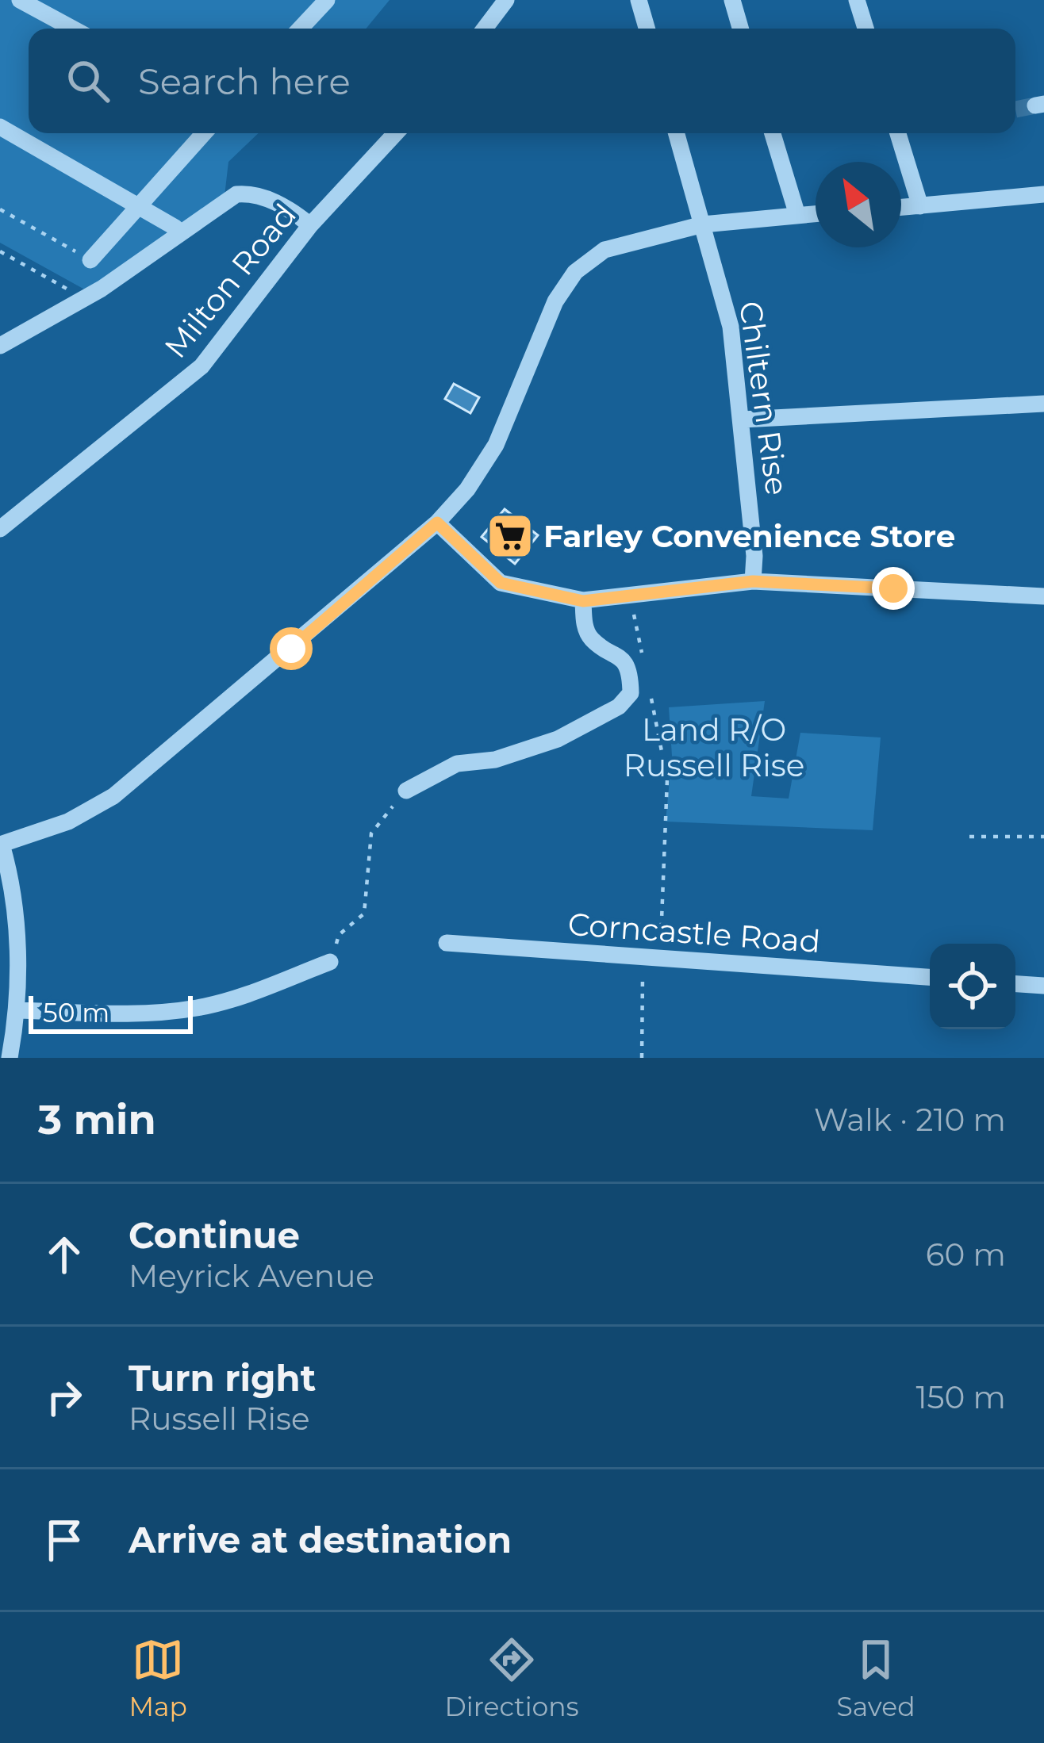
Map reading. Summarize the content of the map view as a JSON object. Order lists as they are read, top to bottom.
{
  "streets": {
    "street": ["Milton Road", "Chiltern Rise", "Corncastle Road"]
  },
  "parks": ["Land R/O Russell Rise"],
  "places": {
    "supermarket": ["Farley Convenience Store"]
  },
  "scale_bar": "50 m",
  "north": "top left",
  "page": {
    "search": "Search here",
    "scale": "50 m",
    "heading": ["3 min", "Walk · 210 m"],
    "list": [
      ["Continue", "Meyrick Avenue", "60 m"],
      ["Turn right", "Russell Rise", "150 m"],
      "Arrive at destination"
    ],
    "nav": ["Map", "Directions", "Saved"]
  }
}
